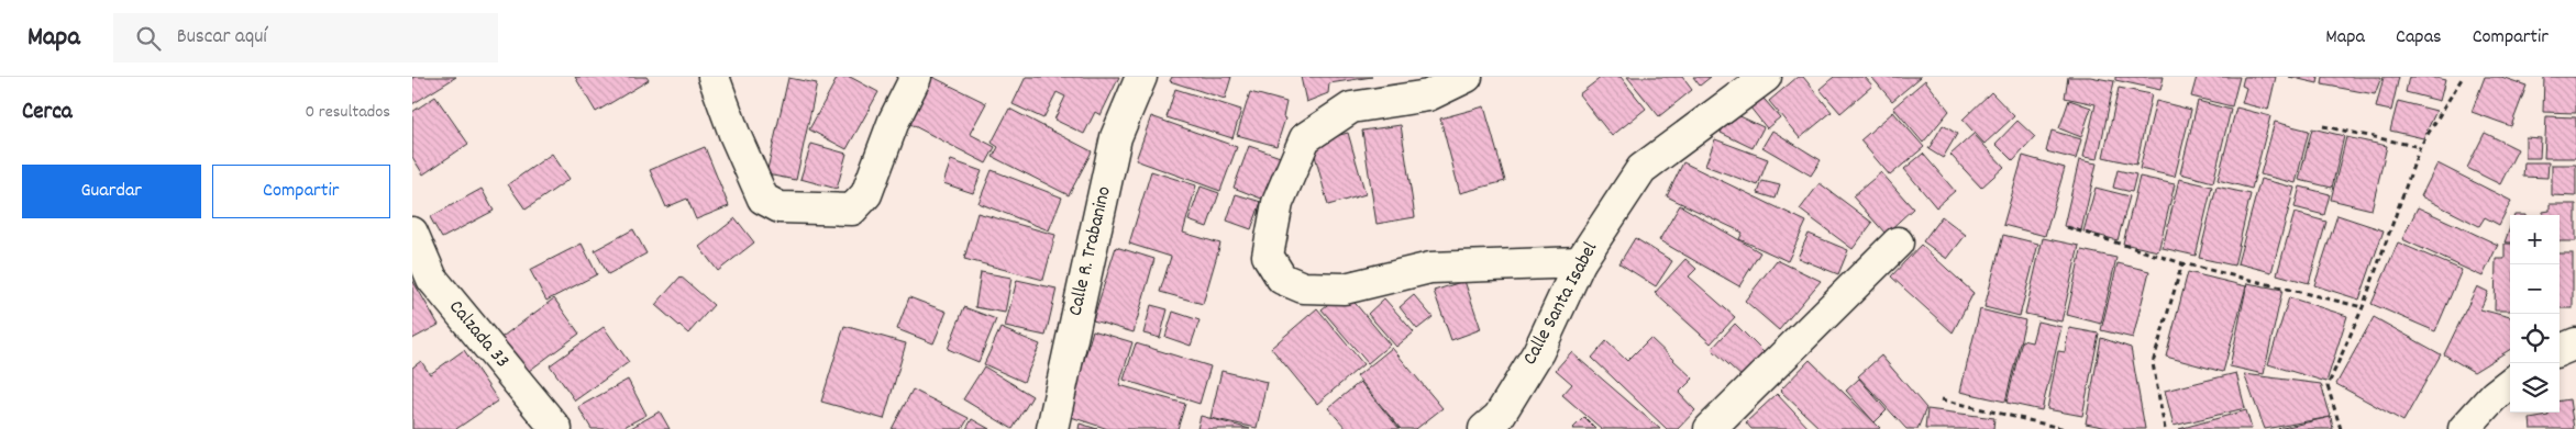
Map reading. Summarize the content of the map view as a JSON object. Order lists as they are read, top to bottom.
{
  "streets": {
    "street": ["Calle R. Trabanino", "Calle Santa Isabel", "Calzada 33"]
  },
  "page": {
    "header": "Mapa",
    "search": "Buscar aquí",
    "nav": ["Mapa", "Capas", "Compartir"],
    "heading": ["Cerca", "0 resultados"],
    "buttons": ["Guardar", "Compartir"],
    "map_buttons": ["+", "−"]
  }
}
